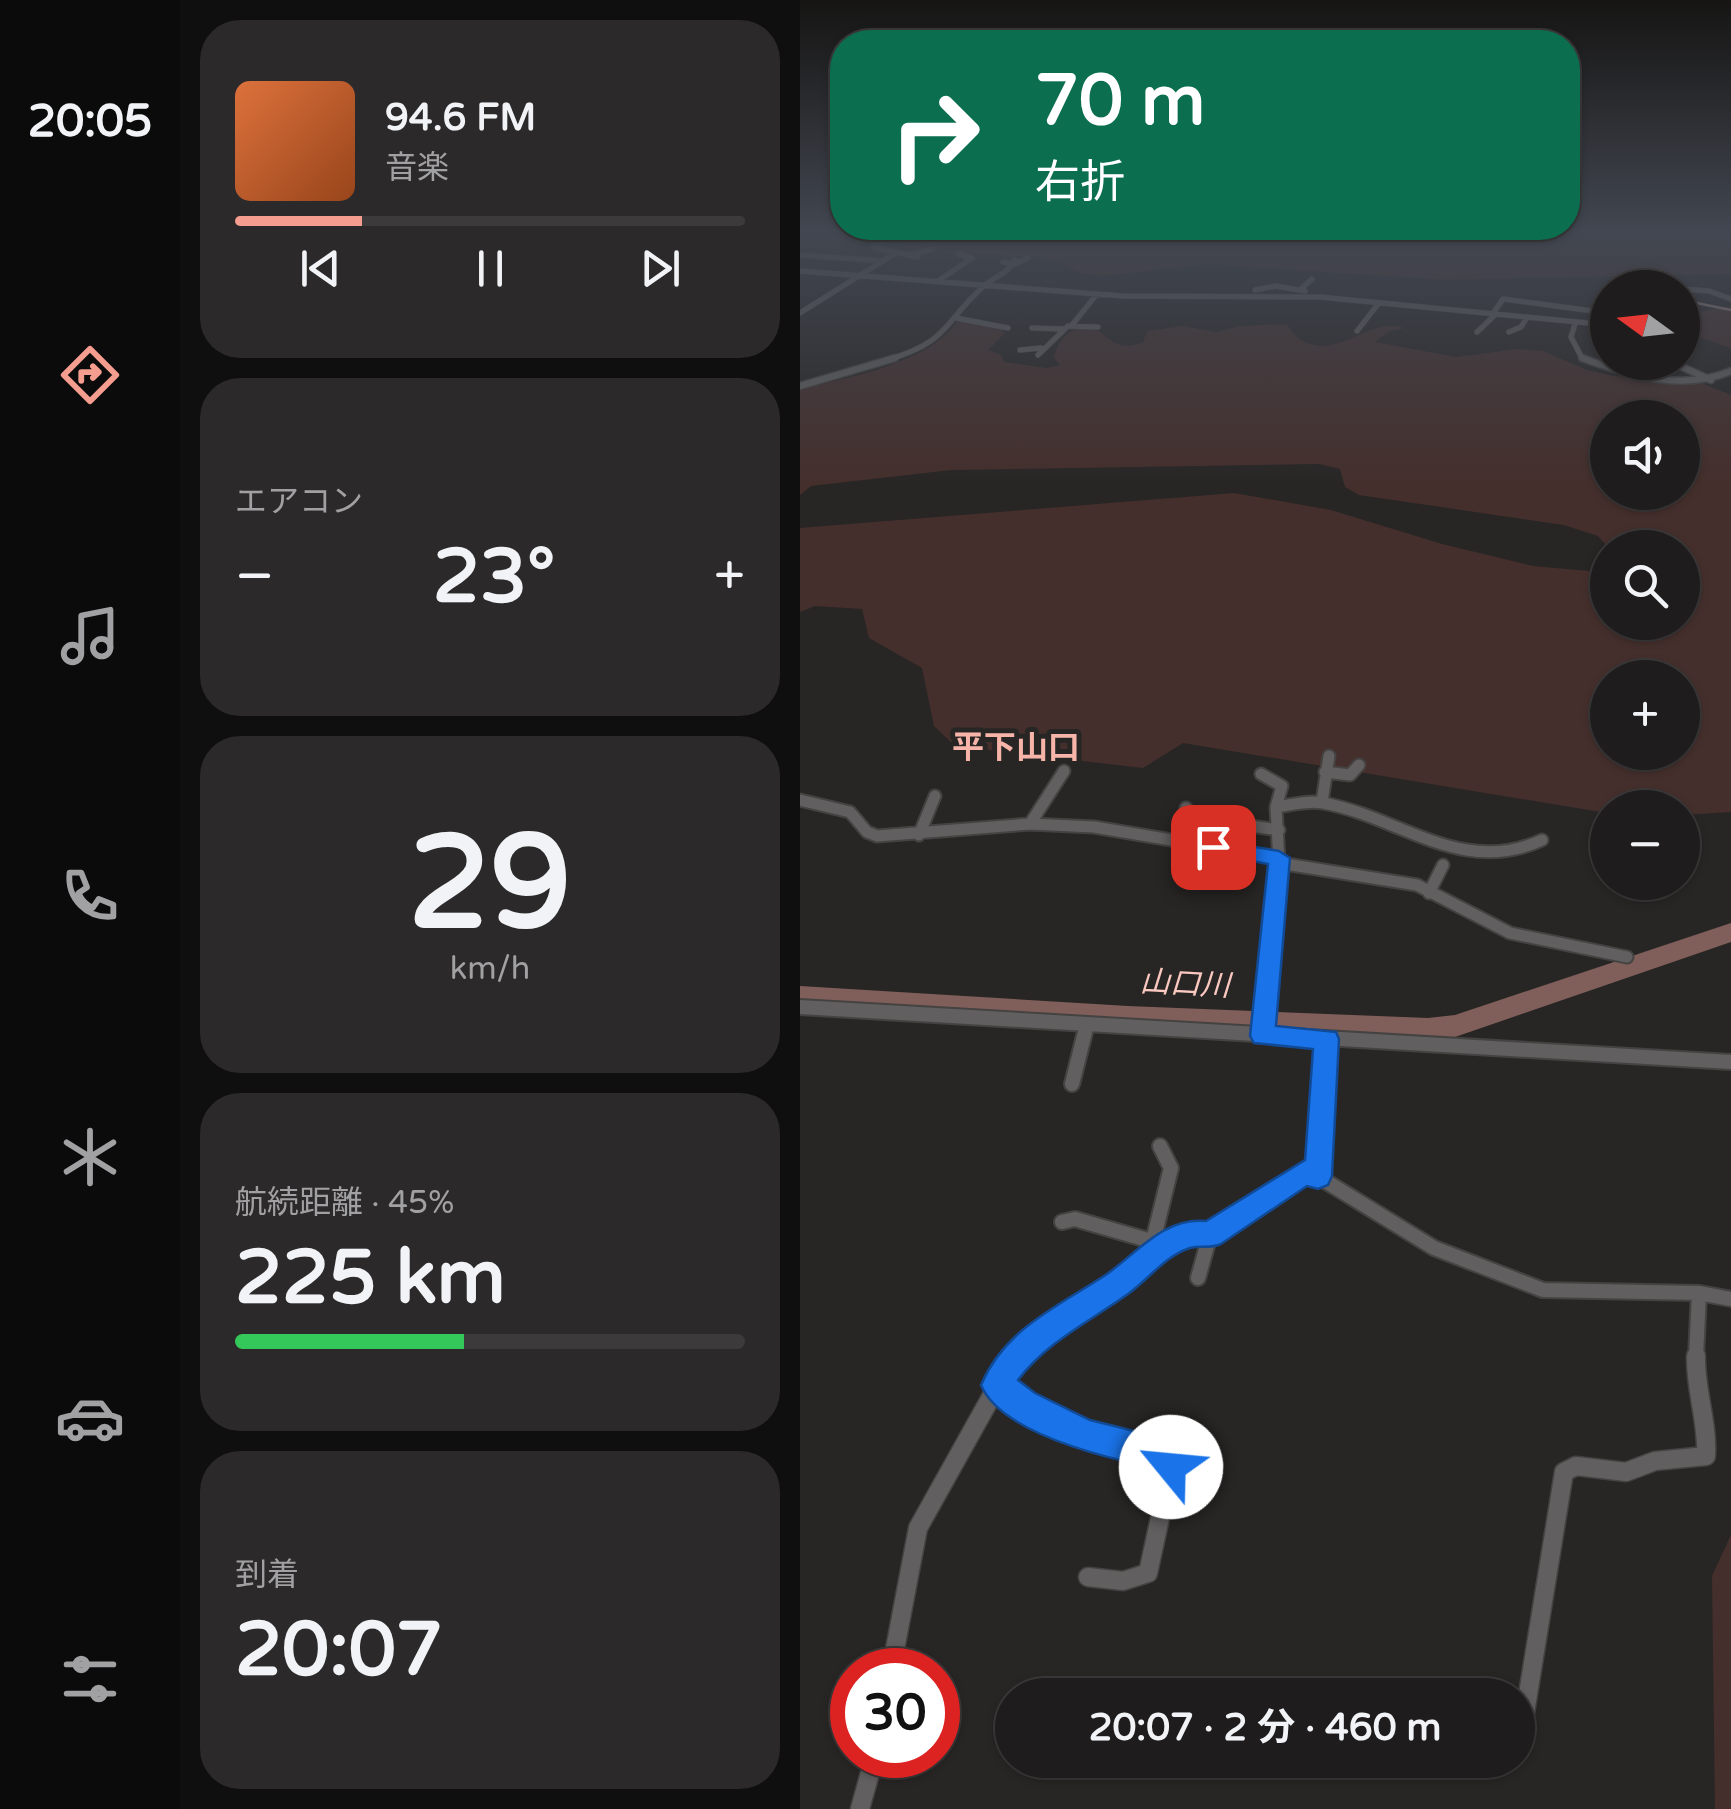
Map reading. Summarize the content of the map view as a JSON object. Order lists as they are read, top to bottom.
{
  "districts": ["平下山口"],
  "water": ["山口川"],
  "north": "left",
  "page": {
    "tabs": "20:05",
    "turn": ["70 m", "右折"],
    "song": ["94.6 FM", "音楽"],
    "map_buttons": ["+", "−"],
    "tile": [
      "エアコン",
      ["29", "km/h"],
      ["航続距離 · 45%", "225 km"],
      ["到着", "20:07"]
    ],
    "heat": ["−", "23°", "+"],
    "limit": "30",
    "trip": "20:07 · 2 分 · 460 m"
  }
}
